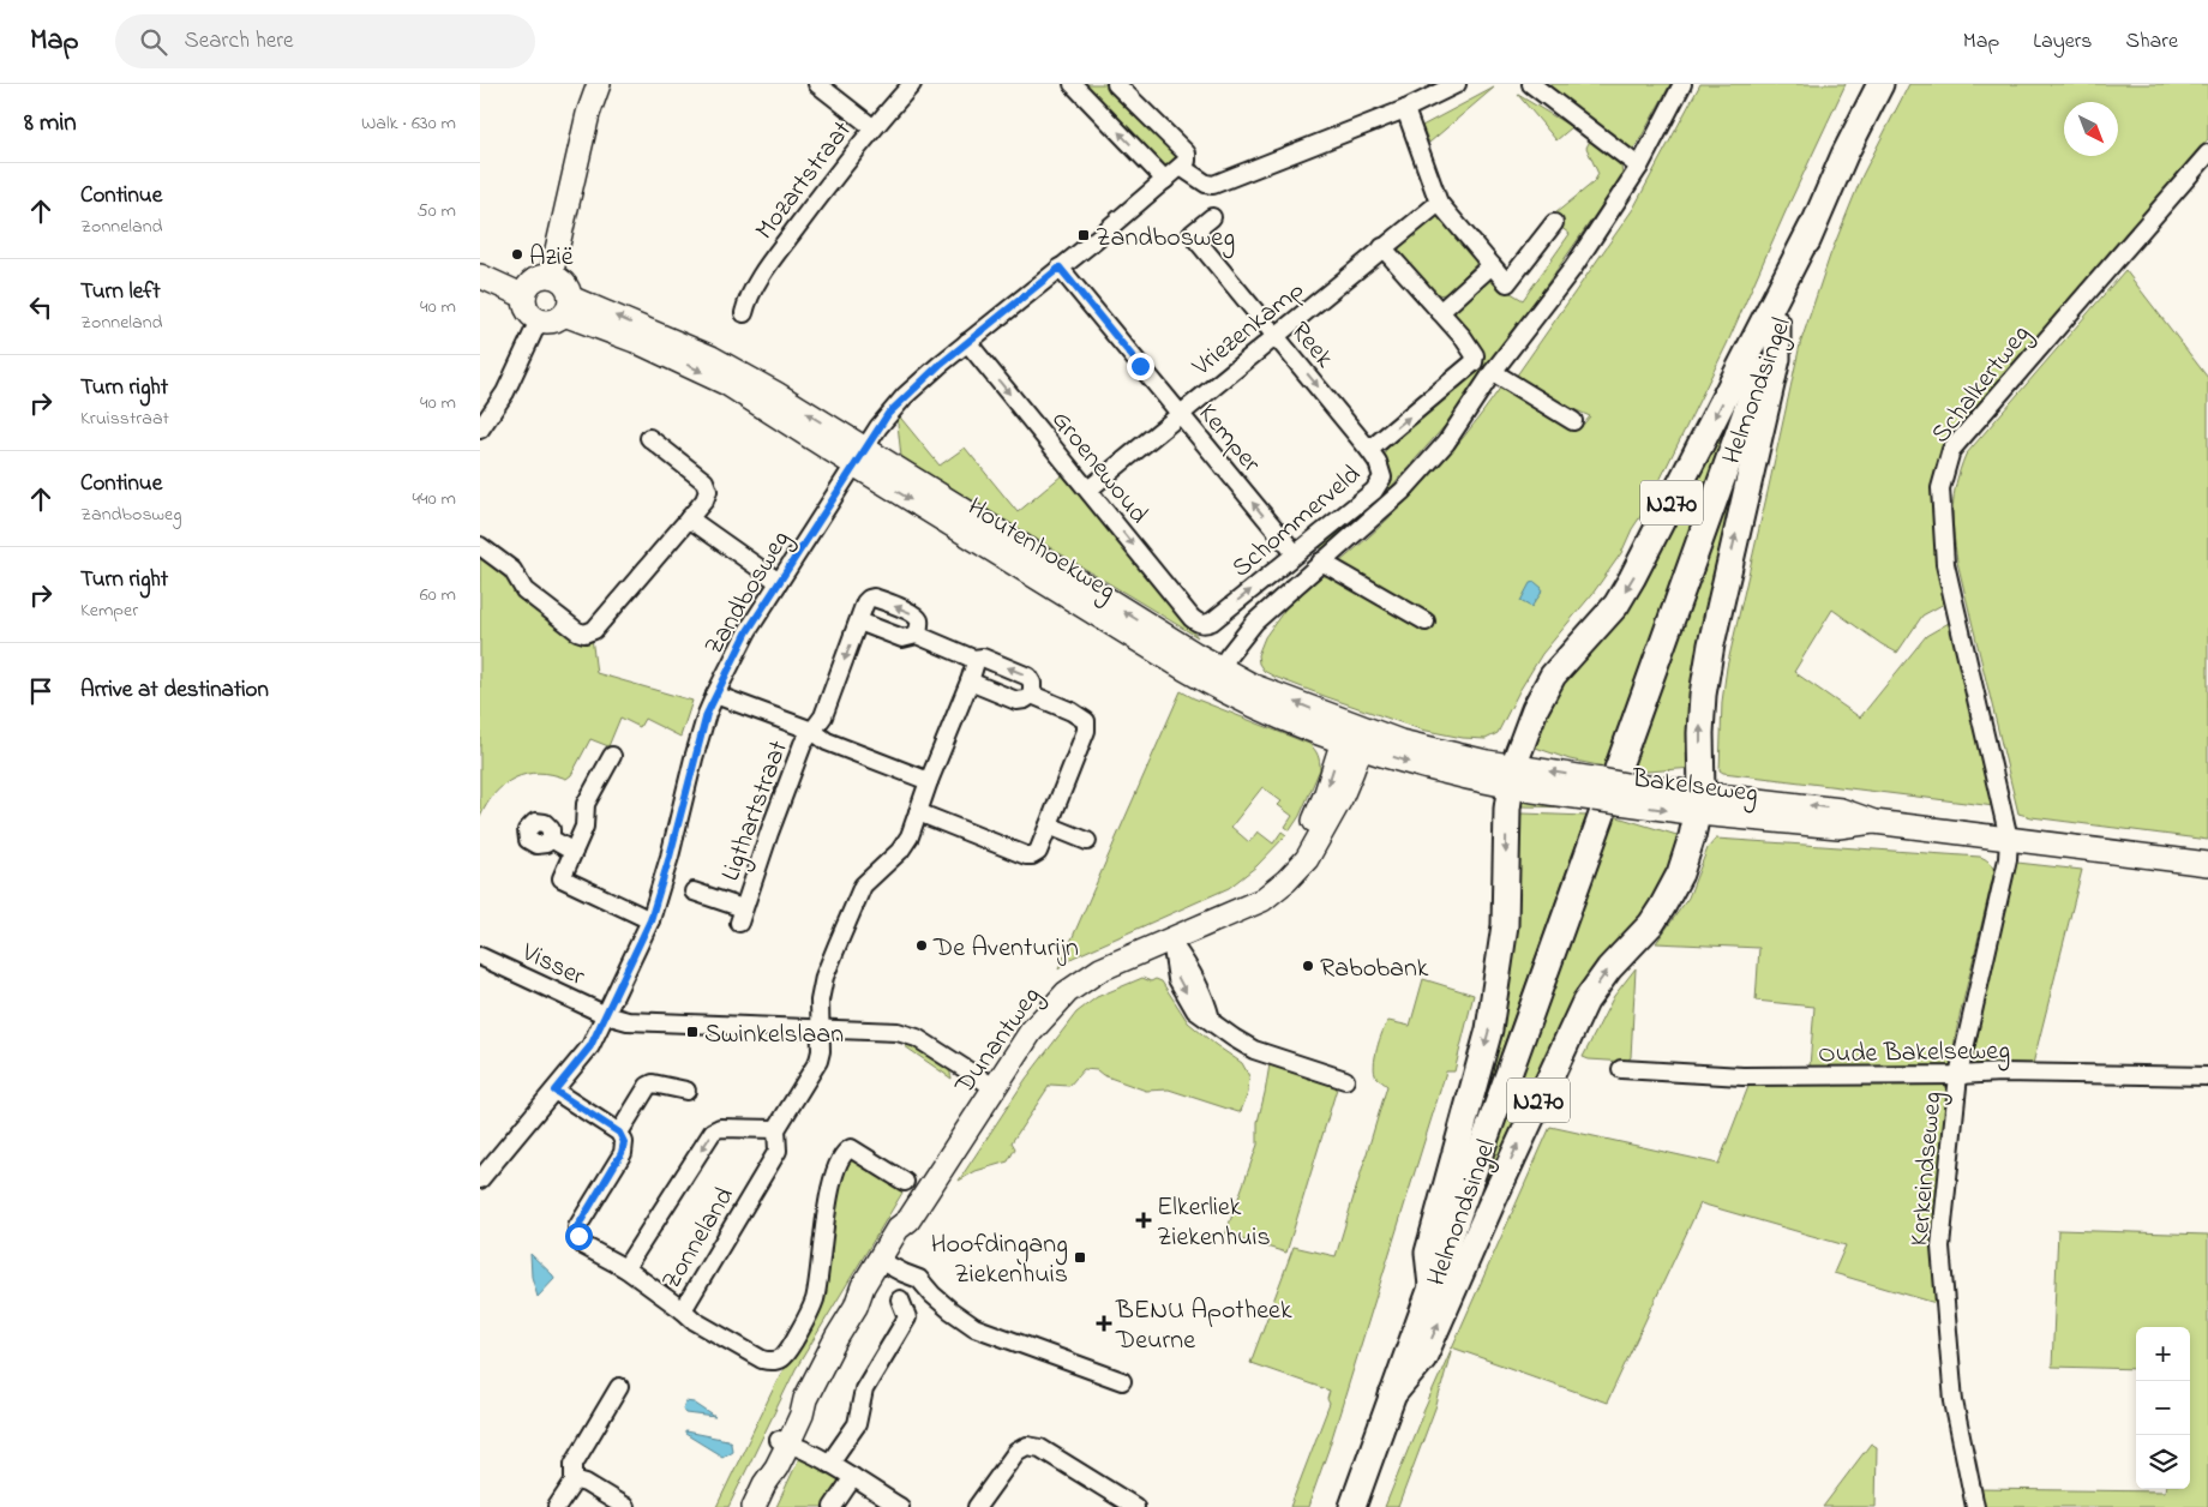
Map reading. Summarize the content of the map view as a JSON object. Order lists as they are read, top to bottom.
{
  "streets": {
    "main road": ["Helmondsingel", "N270"],
    "street": [
      "Mozartstraat",
      "Vriezenkamp",
      "Reek",
      "Schalkertweg",
      "Kemper",
      "Groenewoud",
      "Schommerveld",
      "Houtenhoekweg",
      "Zandbosweg",
      "Bakelseweg",
      "Ligthartstraat",
      "Visser",
      "Dunantweg",
      "Oude Bakelseweg",
      "Kerkeindseweg",
      "Zonneland"
    ]
  },
  "crossings": [
    ["Vriezenkamp", "Reek"],
    ["Vriezenkamp", "Kemper"],
    ["Vriezenkamp", "Groenewoud"],
    ["Reek", "Schommerveld"],
    ["Schalkertweg", "Bakelseweg"],
    ["Schalkertweg", "Kerkeindseweg"],
    ["Helmondsingel", "N270"],
    ["Helmondsingel", "Bakelseweg"],
    ["Kemper", "Schommerveld"],
    ["Kemper", "Zandbosweg"],
    ["Groenewoud", "Schommerveld"],
    ["Groenewoud", "Zandbosweg"],
    ["N270", "Houtenhoekweg"],
    ["N270", "Bakelseweg"],
    ["Schommerveld", "Houtenhoekweg"],
    ["Houtenhoekweg", "Zandbosweg"],
    ["Houtenhoekweg", "Bakelseweg"],
    ["Houtenhoekweg", "Dunantweg"],
    ["Zandbosweg", "Ligthartstraat"],
    ["Zandbosweg", "Visser"],
    ["Bakelseweg", "Kerkeindseweg"],
    ["Ligthartstraat", "Zonneland"],
    ["Oude Bakelseweg", "Kerkeindseweg"]
  ],
  "one_way": ["Kemper", "Groenewoud"],
  "places": {
    "transit": ["Zandbosweg", "Swinkelslaan", "Hoofdingang Ziekenhuis"],
    "other": ["Azië", "De Aventurijn", "Rabobank"],
    "health": ["Elkerliek Ziekenhuis", "BENU Apotheek Deurne"]
  },
  "north": "bottom right",
  "page": {
    "header": "Map",
    "search": "Search here",
    "nav": ["Map", "Layers", "Share"],
    "heading": ["8 min", "Walk · 630 m"],
    "list": [
      ["Continue", "Zonneland", "50 m"],
      ["Turn left", "Zonneland", "40 m"],
      ["Turn right", "Kruisstraat", "40 m"],
      ["Continue", "Zandbosweg", "440 m"],
      ["Turn right", "Kemper", "60 m"],
      "Arrive at destination"
    ],
    "map_buttons": ["+", "−"]
  }
}
